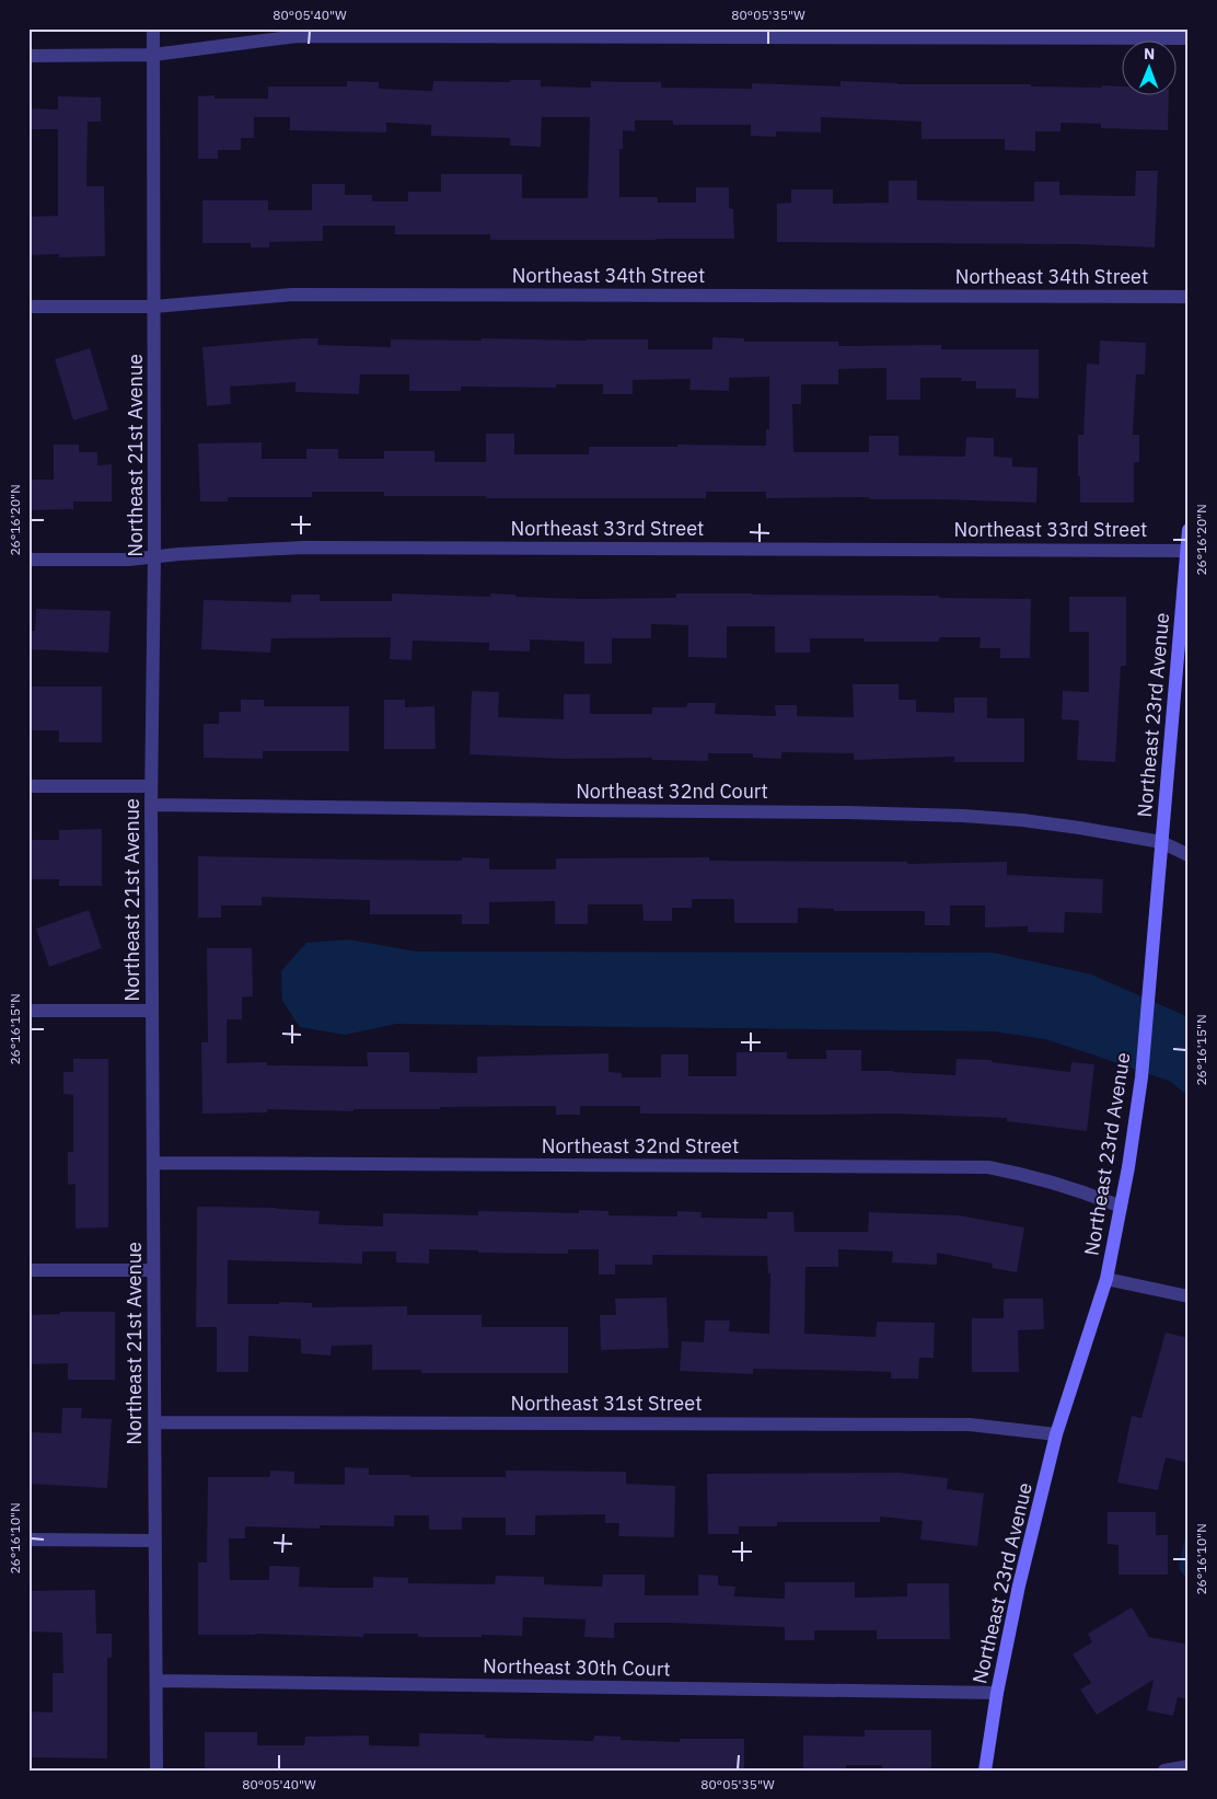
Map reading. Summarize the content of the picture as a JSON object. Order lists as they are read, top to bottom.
{
  "streets": {
    "street": [
      "Northeast 34th Street",
      "Northeast 21st Avenue",
      "Northeast 33rd Street",
      "Northeast 23rd Avenue",
      "Northeast 32nd Court",
      "Northeast 32nd Street",
      "Northeast 31st Street",
      "Northeast 30th Court"
    ]
  },
  "crossings": [
    ["Northeast 34th Street", "Northeast 21st Avenue"],
    ["Northeast 21st Avenue", "Northeast 33rd Street"],
    ["Northeast 21st Avenue", "Northeast 32nd Court"],
    ["Northeast 21st Avenue", "Northeast 32nd Street"],
    ["Northeast 21st Avenue", "Northeast 31st Street"],
    ["Northeast 21st Avenue", "Northeast 30th Court"],
    ["Northeast 33rd Street", "Northeast 23rd Avenue"],
    ["Northeast 23rd Avenue", "Northeast 32nd Court"],
    ["Northeast 23rd Avenue", "Northeast 32nd Street"],
    ["Northeast 23rd Avenue", "Northeast 31st Street"],
    ["Northeast 23rd Avenue", "Northeast 30th Court"]
  ],
  "north": "top",
  "coordinates": [
    "80°05'40\"W",
    "80°05'35\"W",
    "26°16'20\"N",
    "26°16'15\"N",
    "26°16'10\"N"
  ]
}
